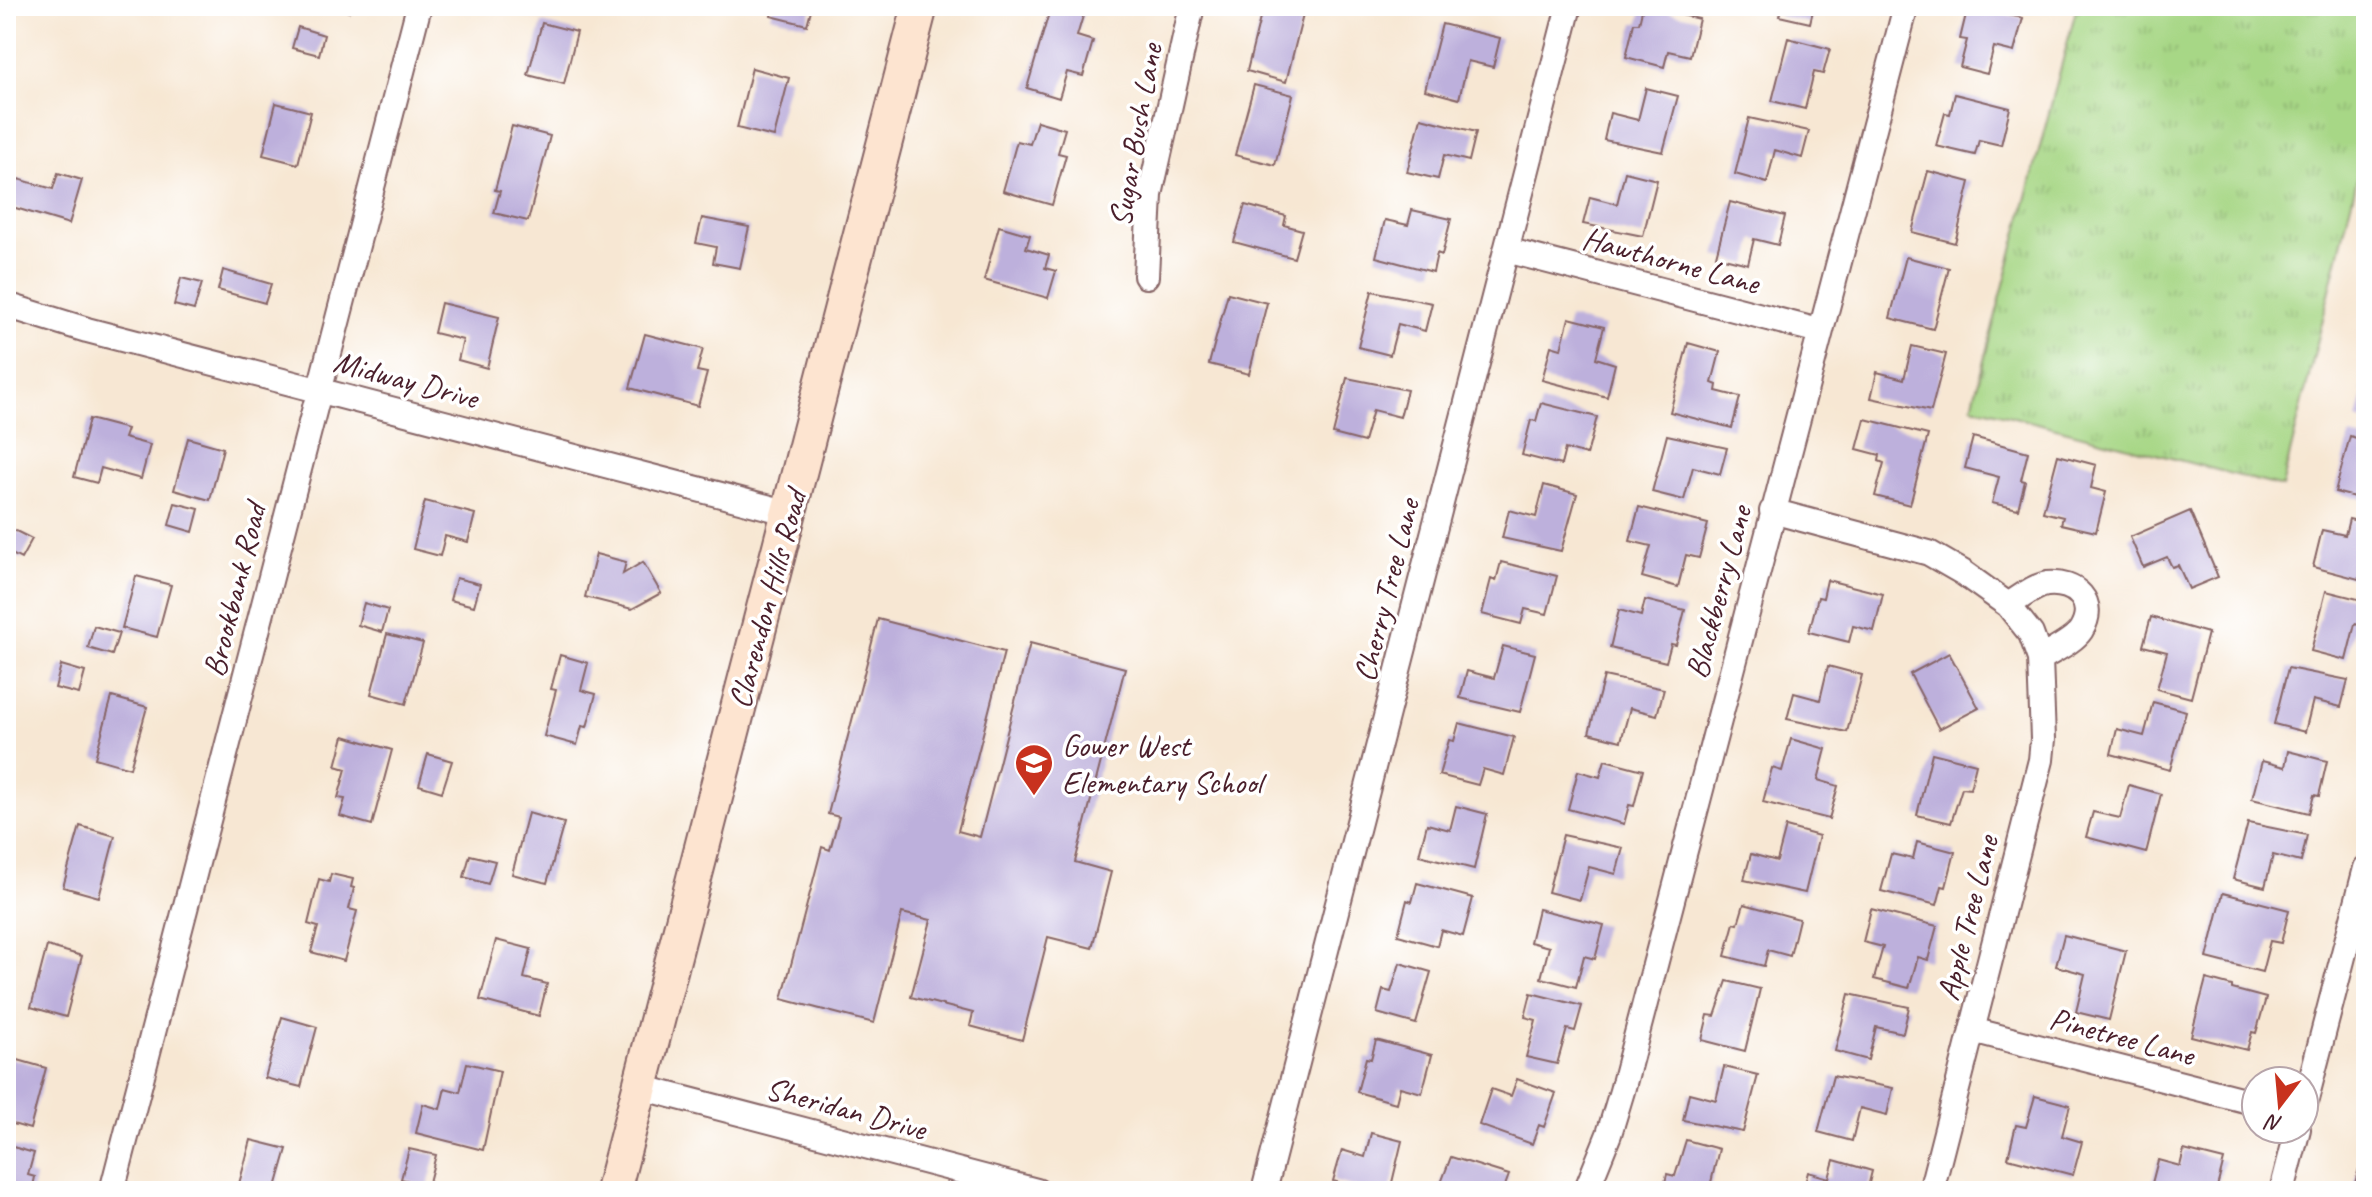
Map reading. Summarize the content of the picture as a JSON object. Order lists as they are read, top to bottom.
{
  "streets": {
    "street": [
      "Sugar Bush Lane",
      "Hawthorne Lane",
      "Midway Drive",
      "Brookbank Road",
      "Cherry Tree Lane",
      "Blackberry Lane",
      "Clarendon Hills Road",
      "Apple Tree Lane",
      "Pinetree Lane",
      "Sheridan Drive"
    ]
  },
  "crossings": [
    ["Hawthorne Lane", "Cherry Tree Lane"],
    ["Hawthorne Lane", "Blackberry Lane"],
    ["Midway Drive", "Brookbank Road"],
    ["Midway Drive", "Clarendon Hills Road"],
    ["Blackberry Lane", "Apple Tree Lane"],
    ["Clarendon Hills Road", "Sheridan Drive"],
    ["Apple Tree Lane", "Pinetree Lane"]
  ],
  "places": {
    "school or university": ["Gower West Elementary School"]
  },
  "north": "bottom"
}
